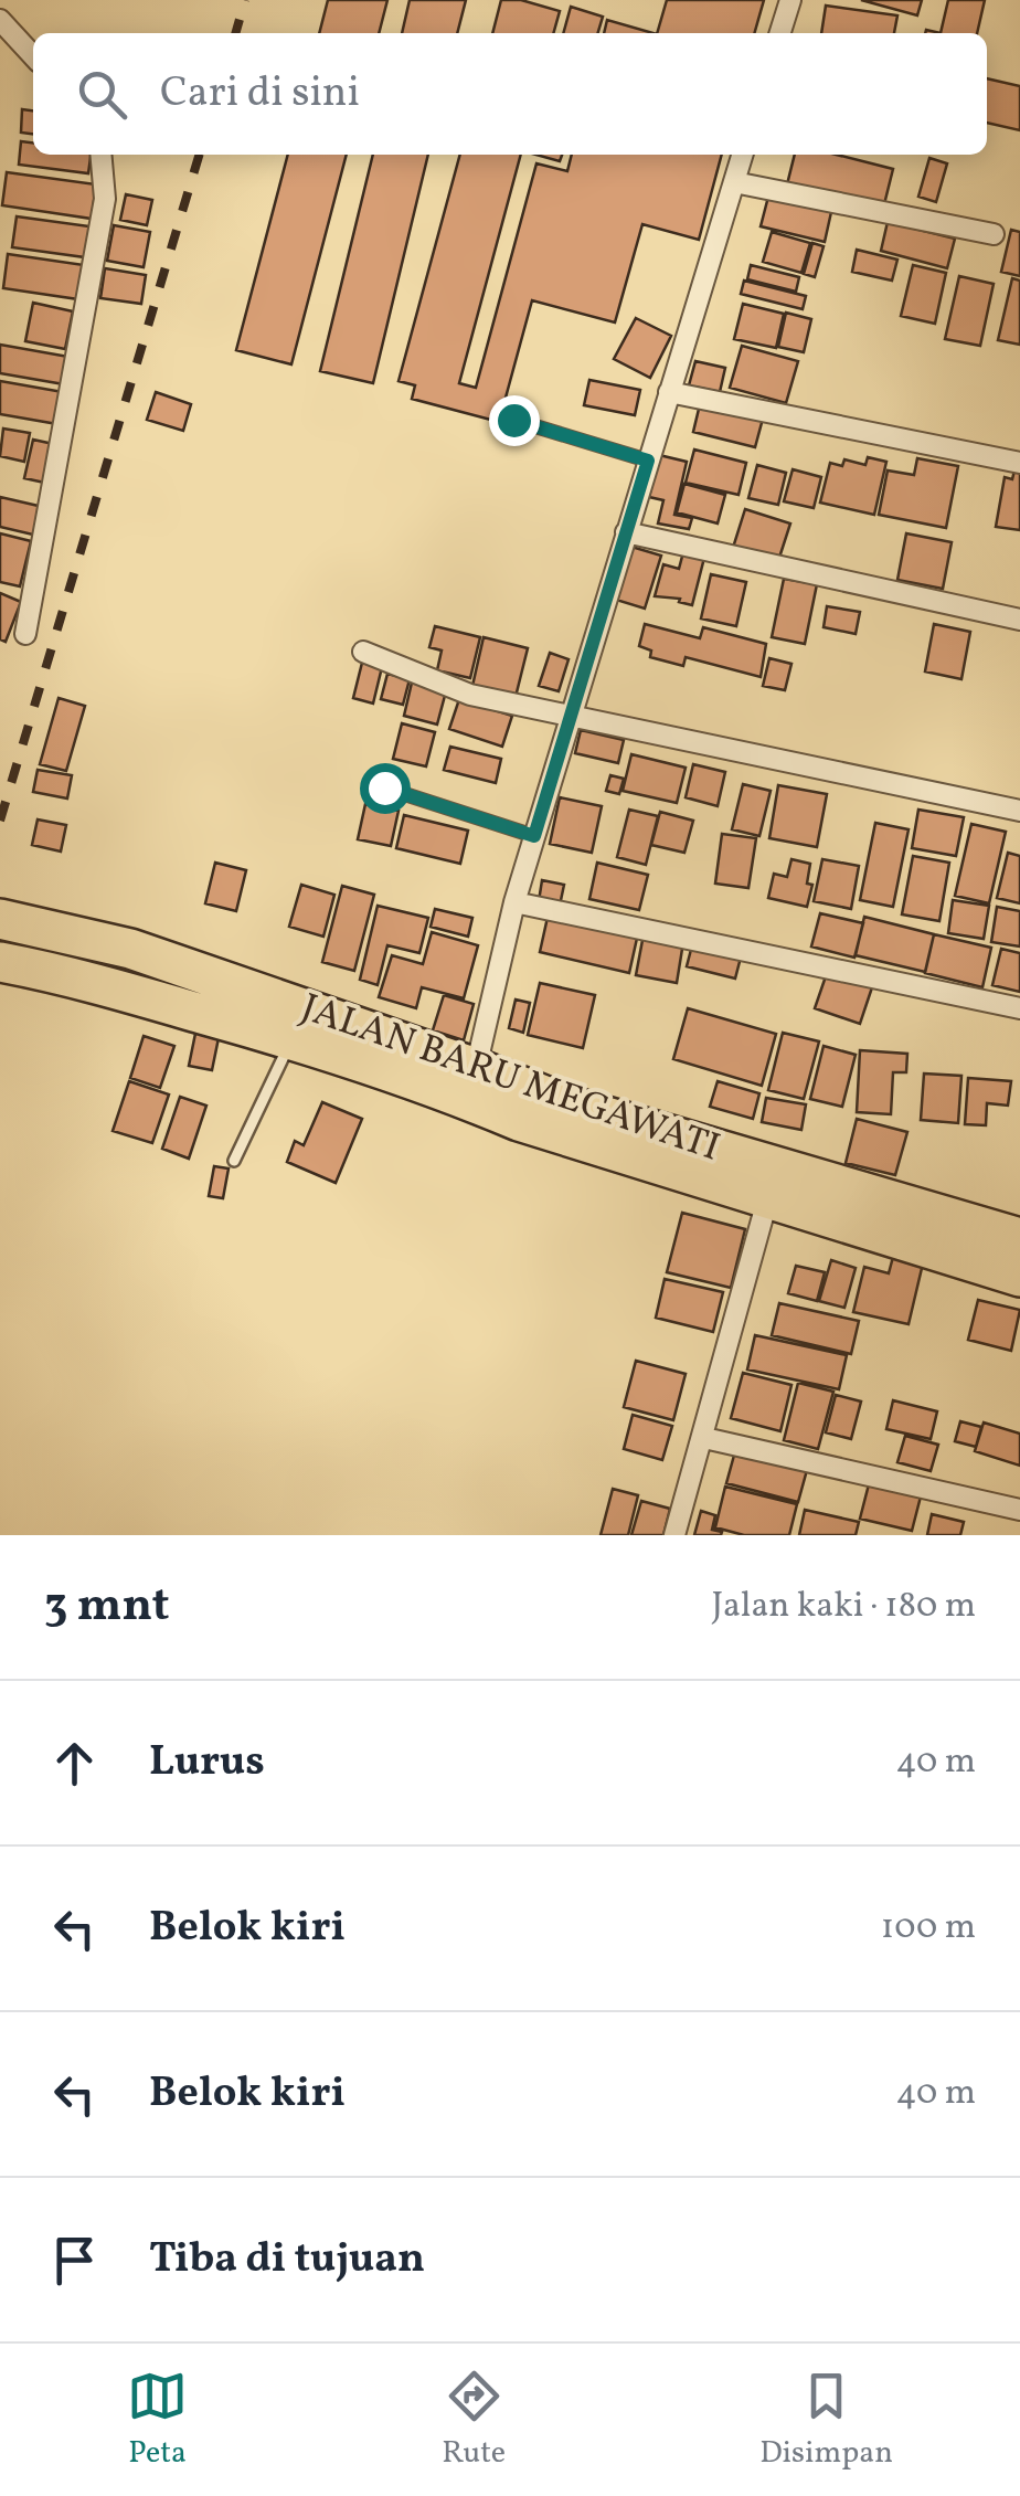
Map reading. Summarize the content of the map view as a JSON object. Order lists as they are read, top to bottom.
{
  "streets": {
    "highway": ["JALAN BARU MEGAWATI"]
  },
  "page": {
    "search": "Cari di sini",
    "heading": ["3 mnt", "Jalan kaki · 180 m"],
    "list": [
      ["Lurus", "40 m"],
      ["Belok kiri", "100 m"],
      ["Belok kiri", "40 m"],
      "Tiba di tujuan"
    ],
    "nav": ["Peta", "Rute", "Disimpan"]
  }
}
